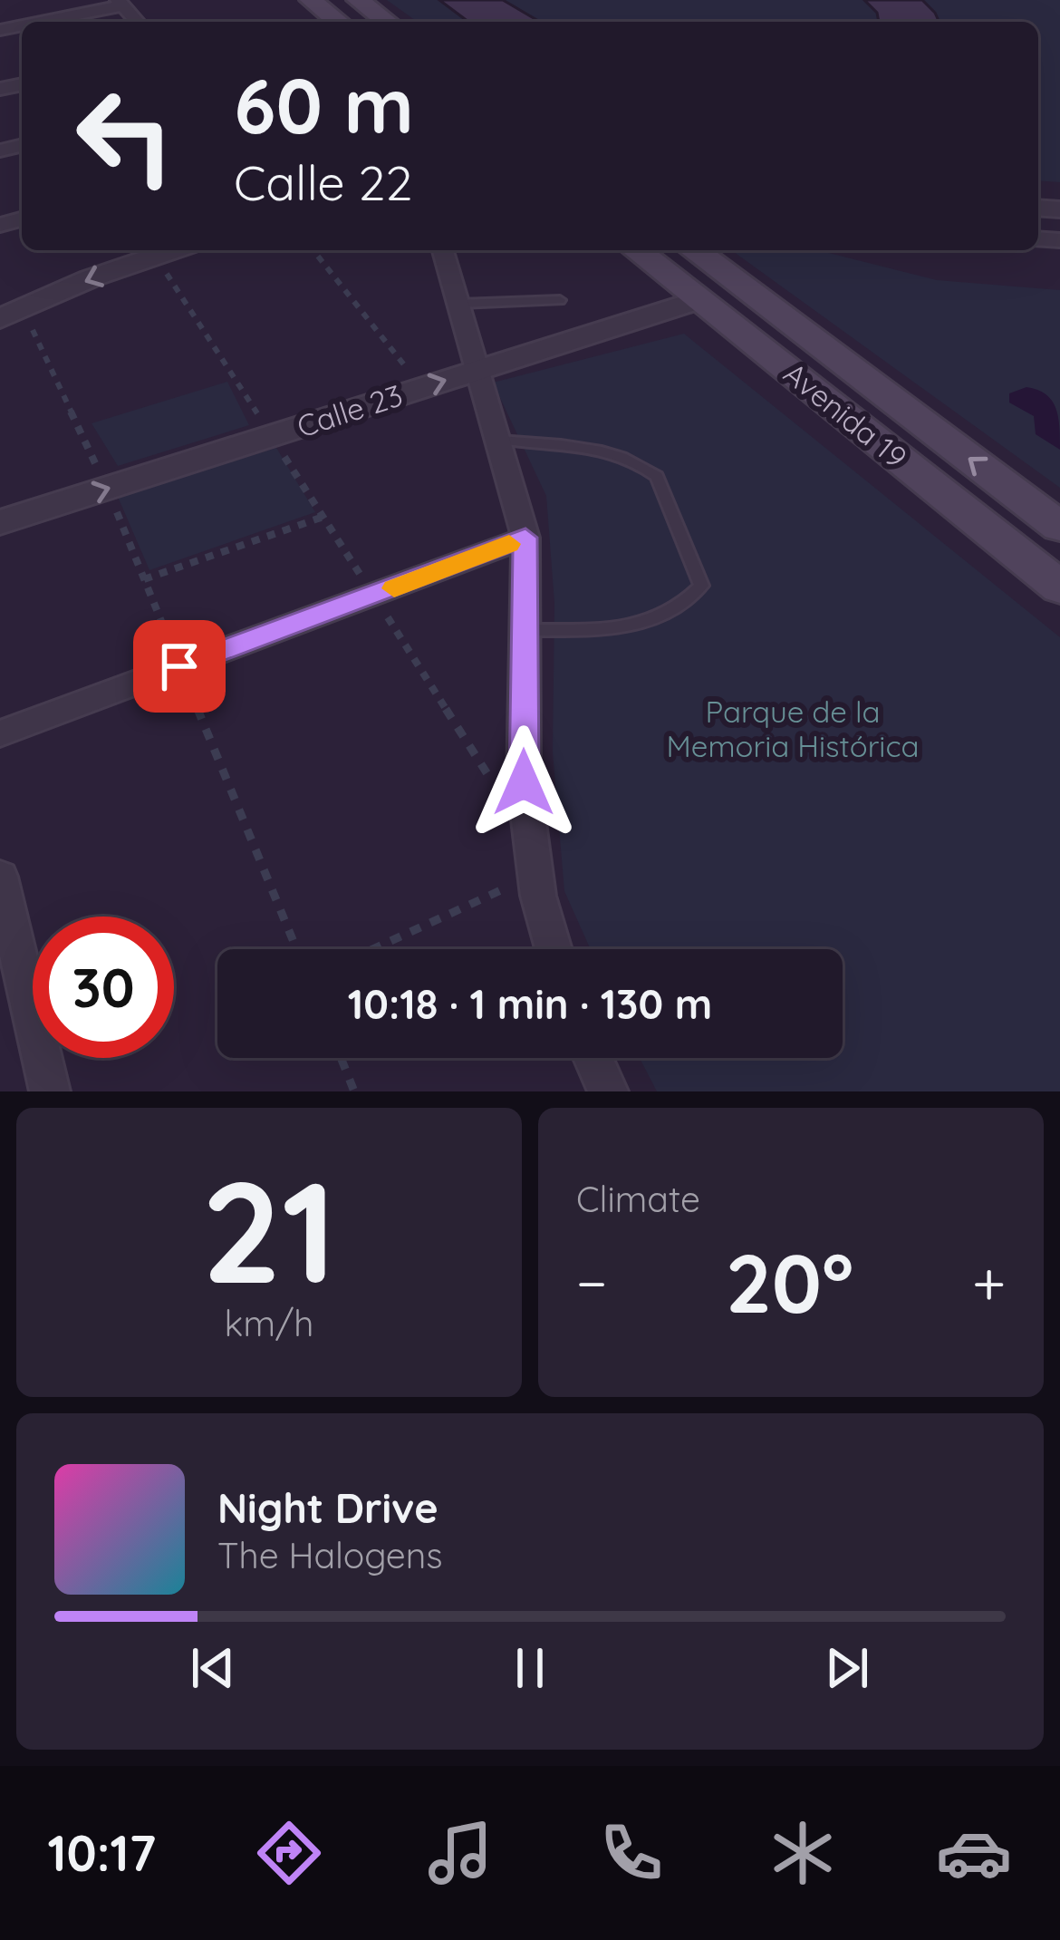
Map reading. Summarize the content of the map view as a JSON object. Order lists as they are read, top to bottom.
{
  "streets": {
    "main road": ["Avenida 19"],
    "street": ["Calle 23"]
  },
  "crossings": [
    ["Calle 23", "Avenida 19"]
  ],
  "parks": ["Parque de la Memoria Histórica"],
  "page": {
    "turn": ["60 m", "Calle 22"],
    "limit": "30",
    "trip": "10:18 · 1 min · 130 m",
    "tile": [
      ["21", "km/h"],
      "Climate"
    ],
    "heat": ["−", "20°", "+"],
    "song": ["Night Drive", "The Halogens"],
    "tabs": "10:17"
  }
}
